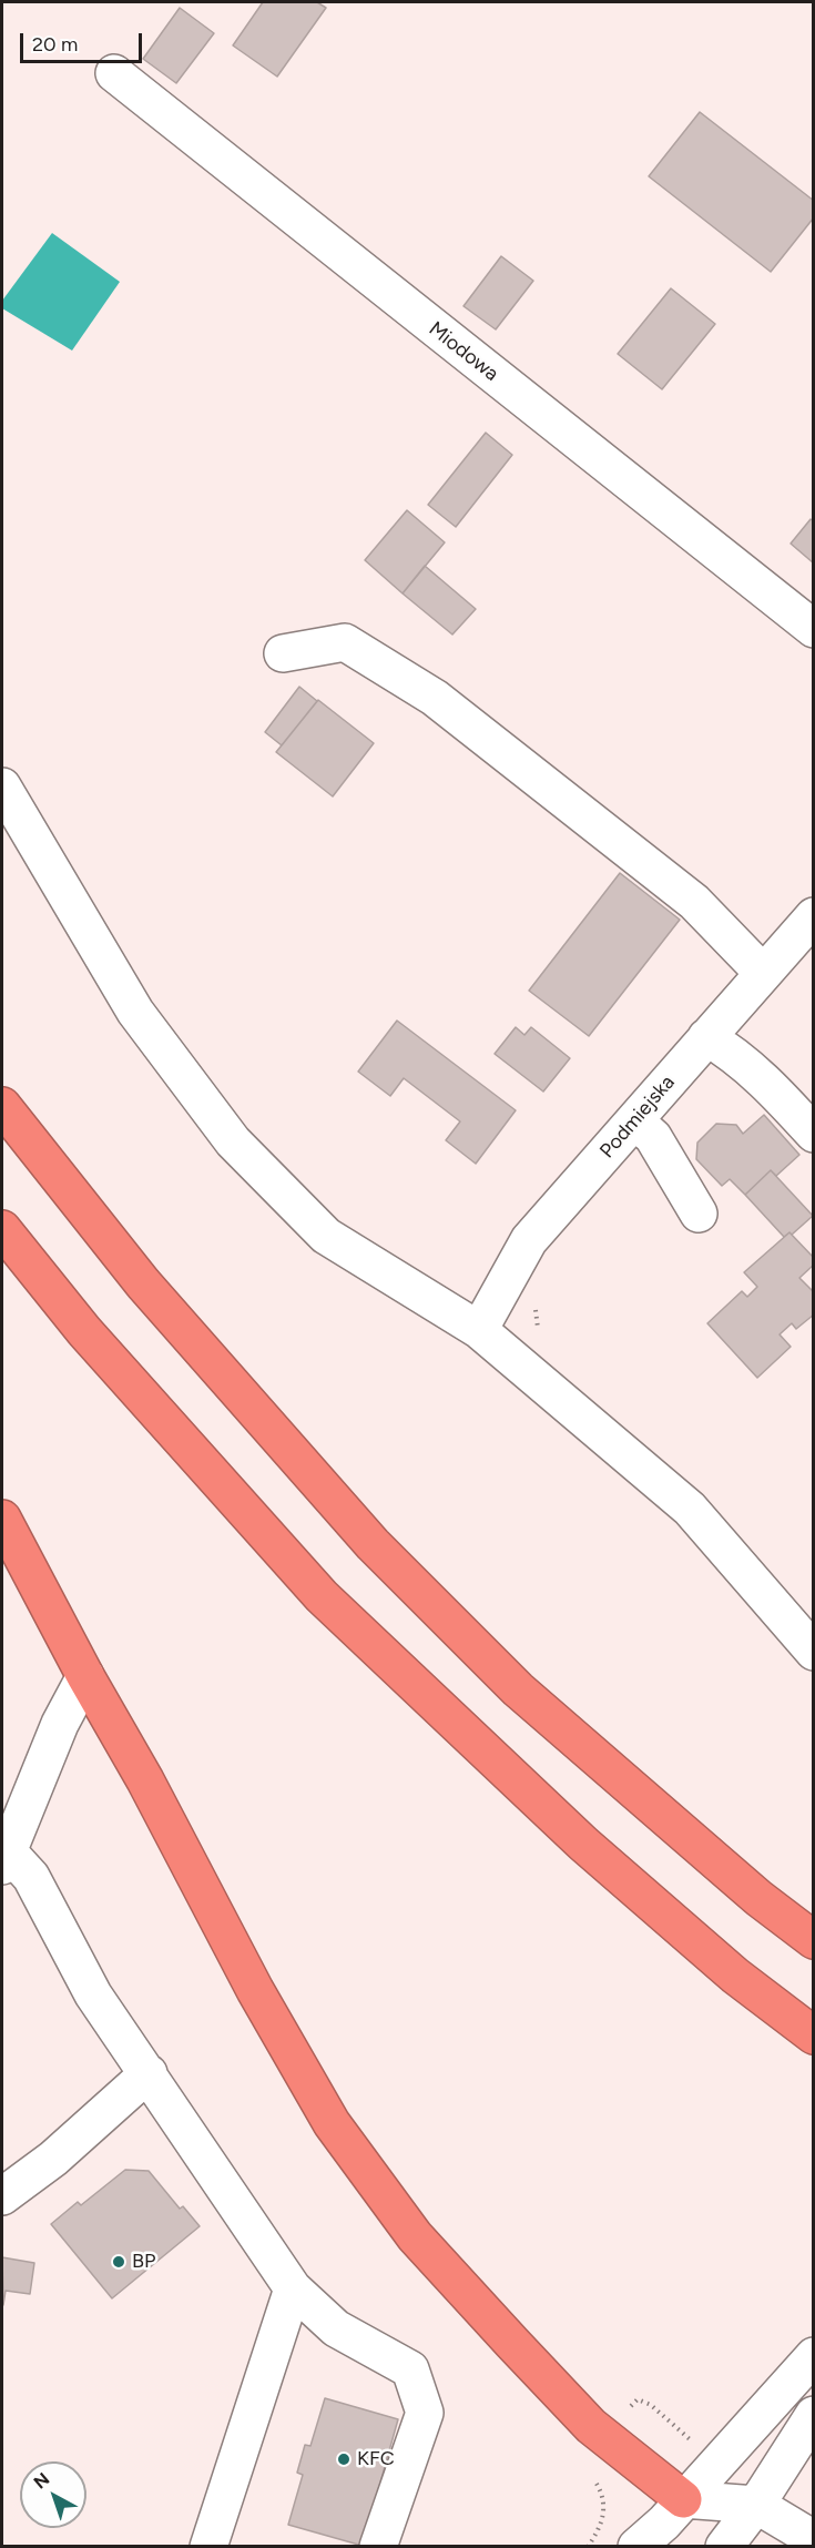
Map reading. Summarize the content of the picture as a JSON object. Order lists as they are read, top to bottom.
{
  "streets": {
    "street": ["Miodowa", "Podmiejska"]
  },
  "places": ["BP", "KFC"],
  "scale_bar": "20 m",
  "north": "top left"
}
